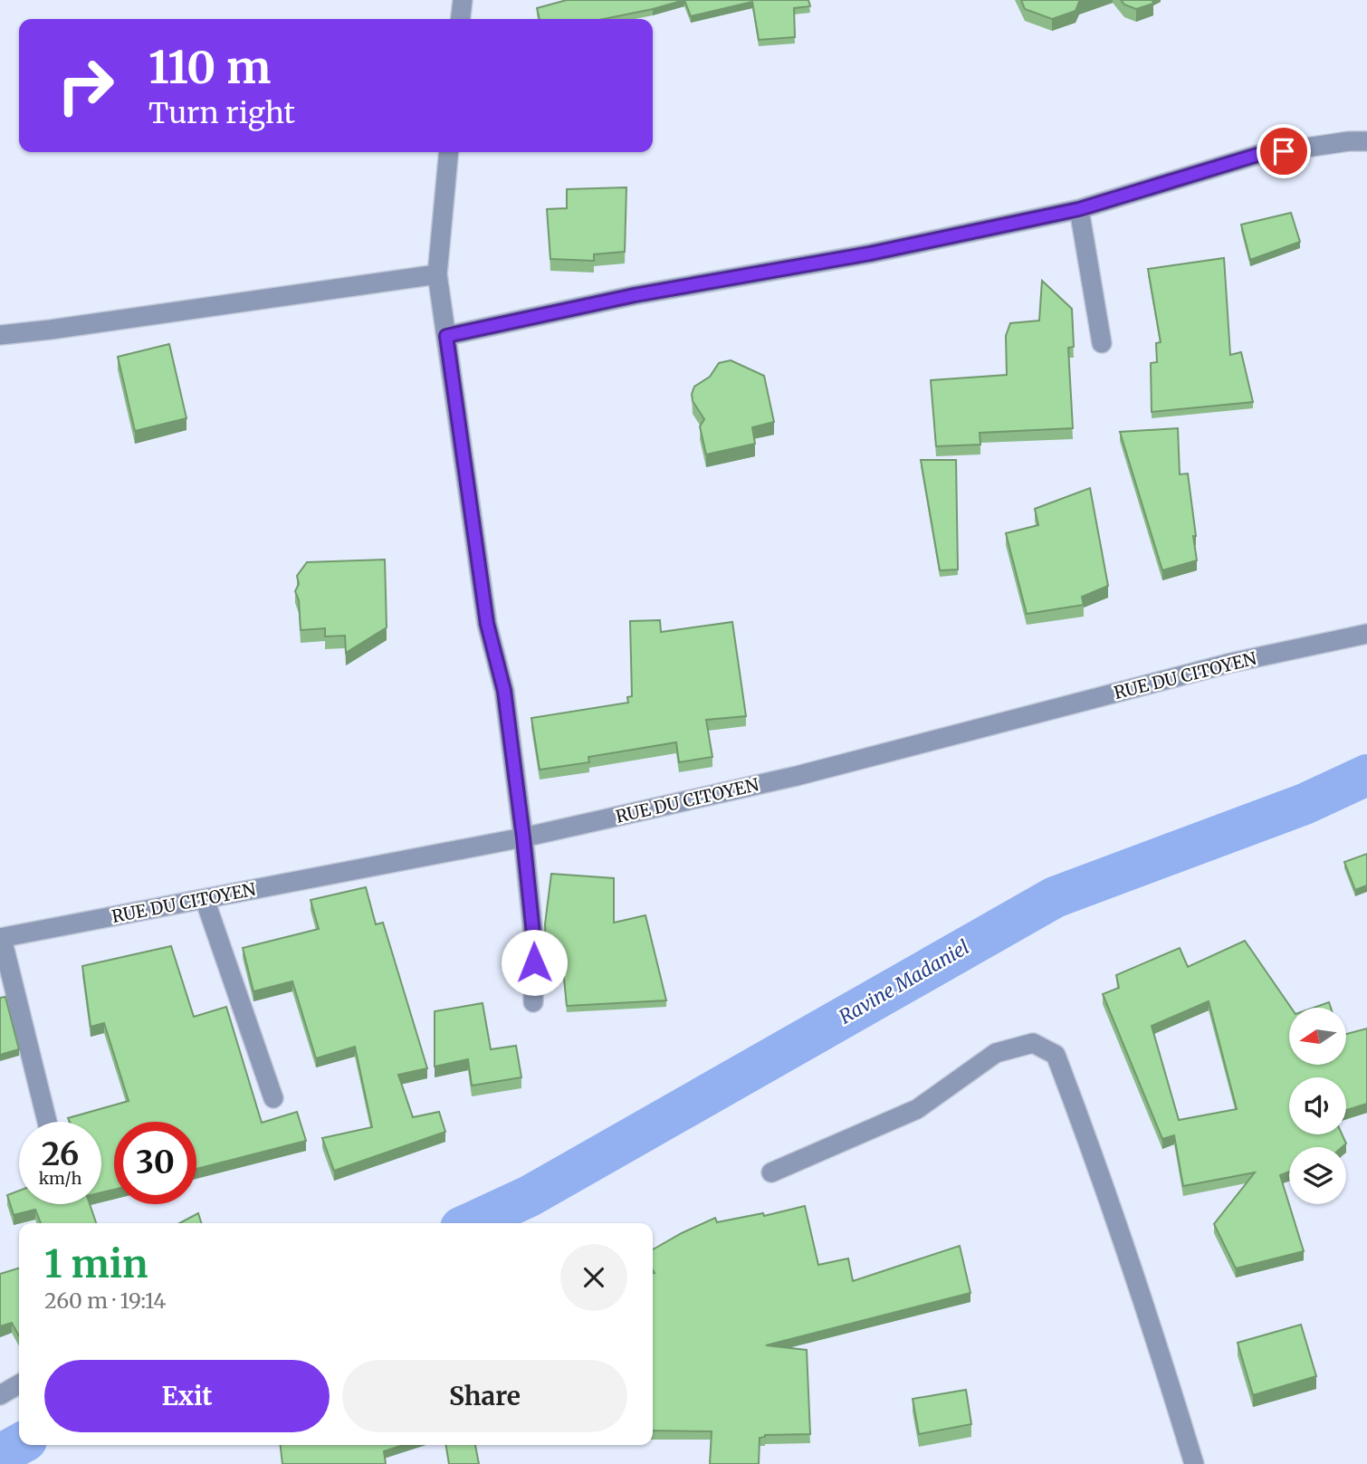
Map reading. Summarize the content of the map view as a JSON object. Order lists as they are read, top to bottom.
{
  "streets": {
    "street": ["RUE DU CITOYEN"]
  },
  "water": ["Ravine Madaniel"],
  "north": "left",
  "page": {
    "turn": ["110 m", "Turn right"],
    "speed": "26 km/h",
    "limit": "30",
    "heading": ["1 min", "260 m · 19:14"],
    "buttons": ["Exit", "Share"]
  }
}
